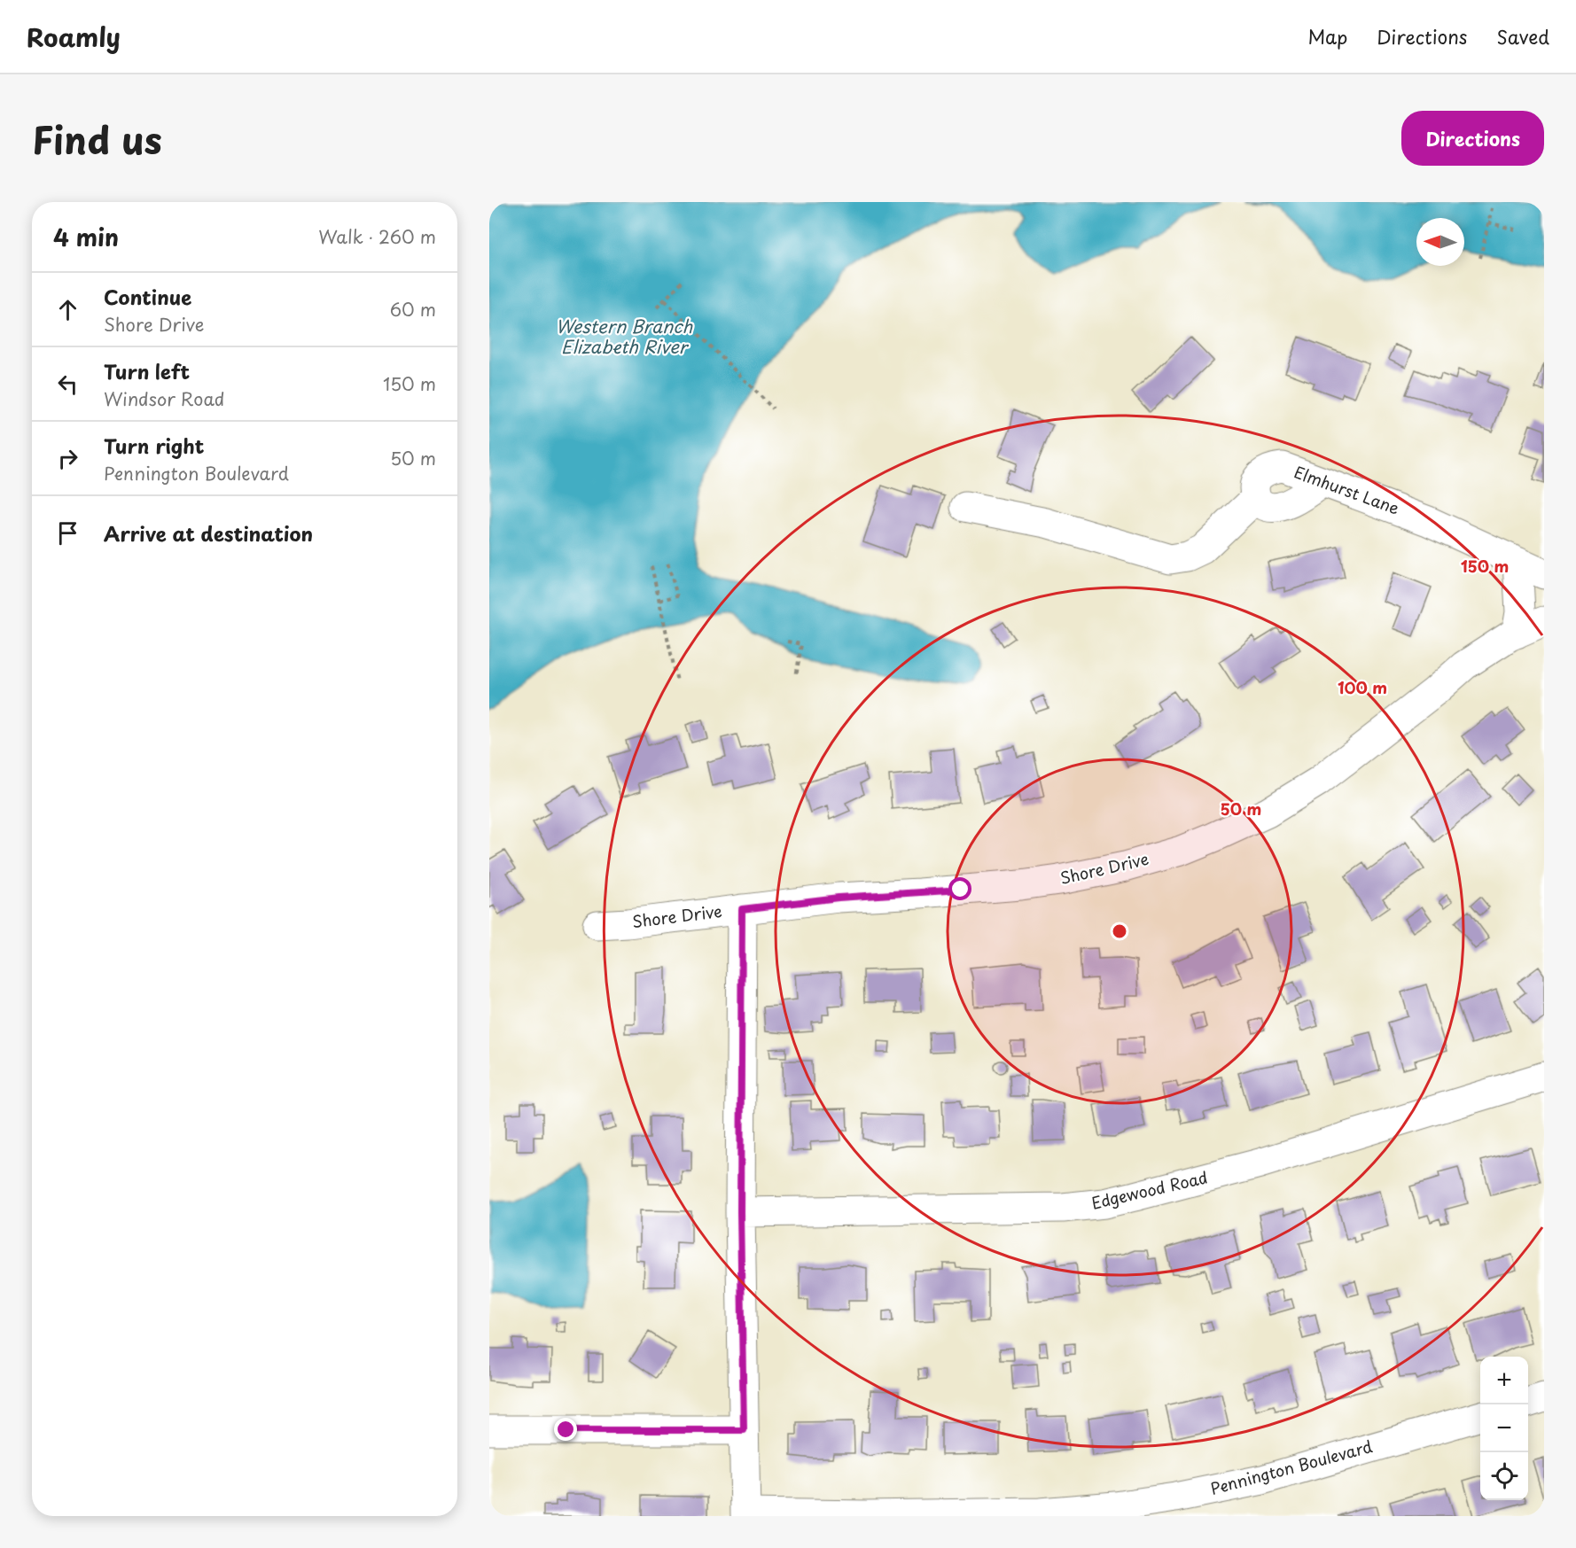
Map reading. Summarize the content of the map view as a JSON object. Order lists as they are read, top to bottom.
{
  "streets": {
    "street": [
      "Elmhurst Lane",
      "Shore Drive",
      "Edgewood Road",
      "Pennington Boulevard"
    ]
  },
  "water": ["Western Branch Elizabeth River"],
  "north": "left",
  "page": {
    "header": "Roamly",
    "nav": ["Map", "Directions", "Saved"],
    "title": "Find us",
    "buttons": "Directions",
    "heading": ["4 min", "Walk · 260 m"],
    "list": [
      ["Continue", "Shore Drive", "60 m"],
      ["Turn left", "Windsor Road", "150 m"],
      ["Turn right", "Pennington Boulevard", "50 m"],
      "Arrive at destination"
    ],
    "map_buttons": ["+", "−"]
  },
  "rings": ["150 m", "100 m", "50 m"]
}
